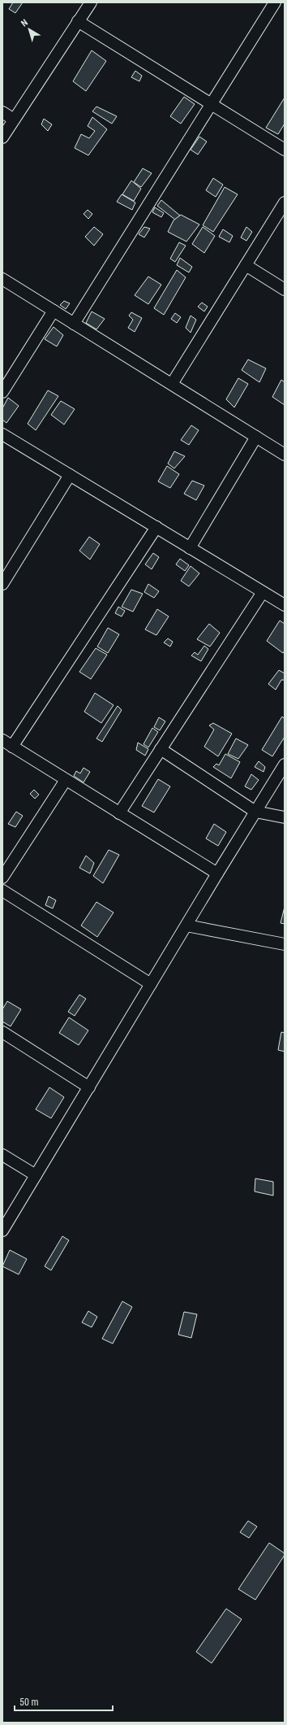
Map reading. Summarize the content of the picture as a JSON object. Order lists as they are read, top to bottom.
{
  "scale_bar": "50 m",
  "north": "top left"
}
